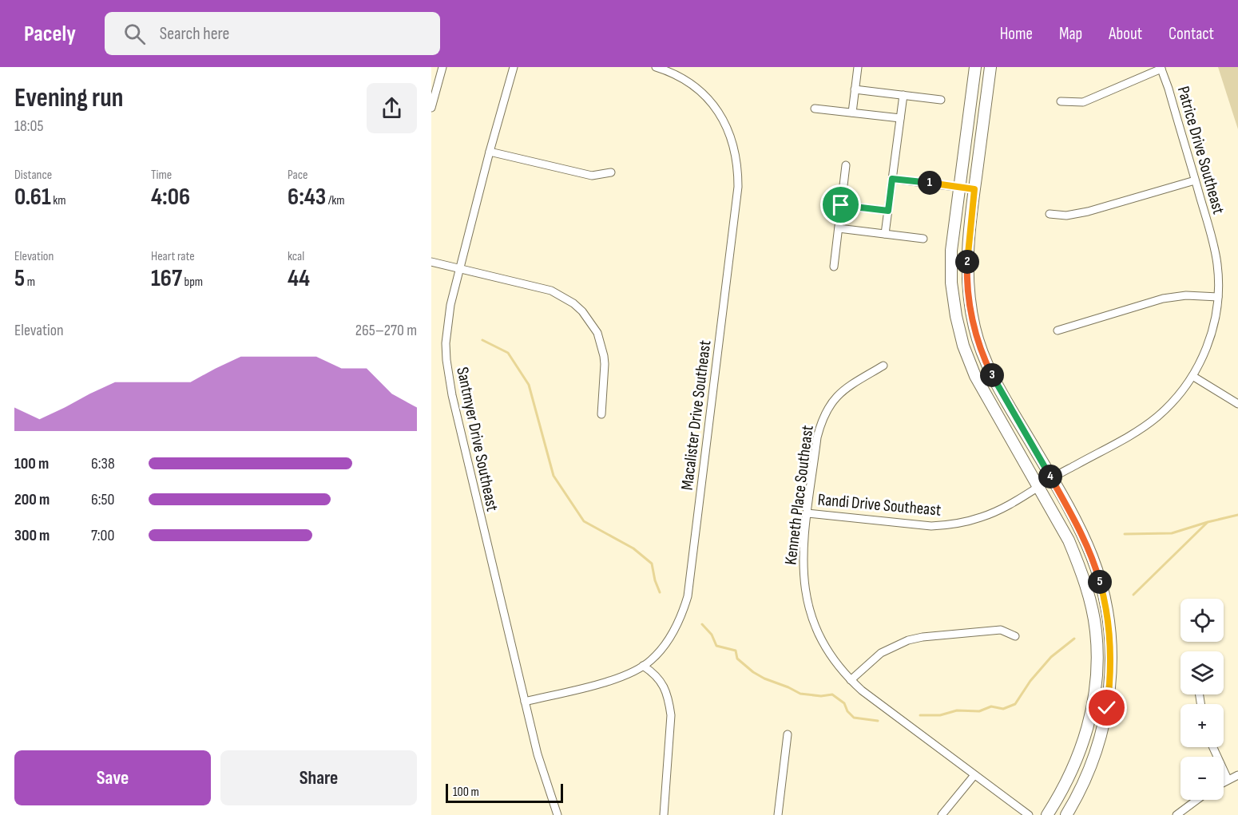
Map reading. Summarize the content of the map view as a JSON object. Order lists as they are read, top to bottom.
{
  "streets": {
    "street": [
      "Patrice Drive Southeast",
      "Macalister Drive Southeast",
      "Santmyer Drive Southeast",
      "Kenneth Place Southeast",
      "Randi Drive Southeast"
    ]
  },
  "crossings": [
    ["Patrice Drive Southeast", "Randi Drive Southeast"],
    ["Macalister Drive Southeast", "Santmyer Drive Southeast"],
    ["Kenneth Place Southeast", "Randi Drive Southeast"]
  ],
  "scale_bar": "100 m",
  "page": {
    "header": "Pacely",
    "search": "Search here",
    "nav": [
      "Home",
      "Map",
      "About",
      "Contact"
    ],
    "heading": ["Evening run", "18:05"],
    "stats": [
      ["Distance", "0.61 km"],
      ["Time", "4:06"],
      ["Pace", "6:43 /km"],
      ["Elevation", "5 m"],
      ["Heart rate", "167 bpm"],
      ["kcal", "44"]
    ],
    "pins": [
      "1",
      "2",
      "3",
      "4",
      "5"
    ],
    "chart": ["Elevation", "265–270 m"],
    "list": [
      {
        "name": "100 m",
        "note": "6:38"
      },
      {
        "name": "200 m",
        "note": "6:50"
      },
      {
        "name": "300 m",
        "note": "7:00"
      }
    ],
    "map_buttons": ["+", "−"],
    "buttons": ["Save", "Share"],
    "scale": "100 m"
  }
}
